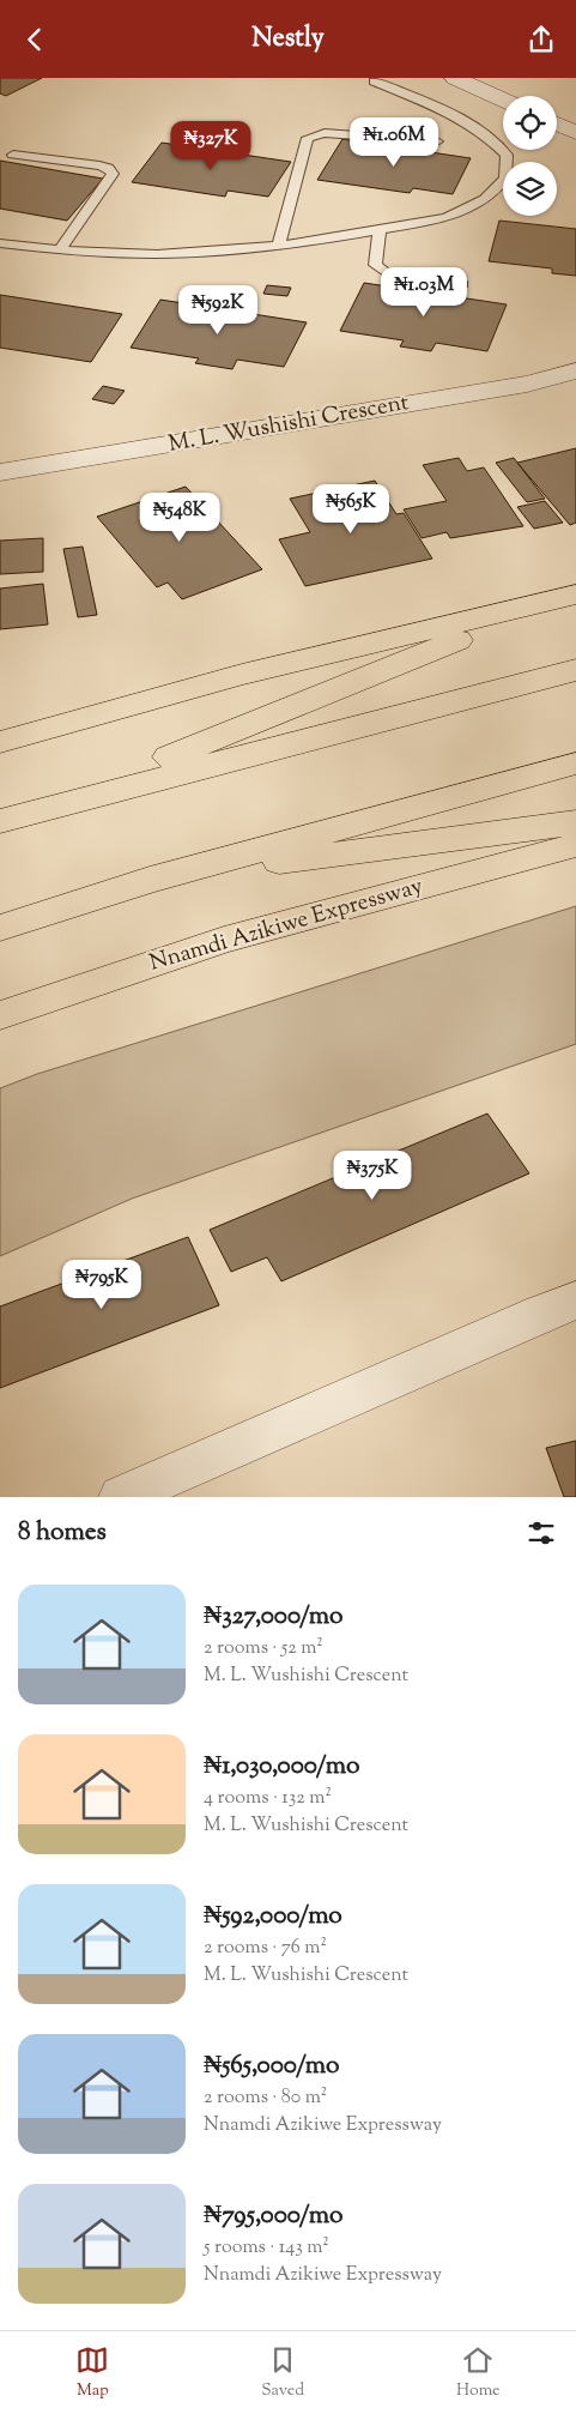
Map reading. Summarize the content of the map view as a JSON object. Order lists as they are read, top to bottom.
{
  "streets": {
    "highway": ["Nnamdi Azikiwe Expressway"],
    "street": ["M. L. Wushishi Crescent"]
  },
  "page": {
    "header": "Nestly",
    "price": [
      "₦1.06M",
      "₦327K",
      "₦1.03M",
      "₦592K",
      "₦565K",
      "₦548K",
      "₦375K",
      "₦795K"
    ],
    "heading": "8 homes",
    "list": [
      {
        "name": "₦327,000/mo",
        "note": "2 rooms · 52 m² · M. L. Wushishi Crescent"
      },
      {
        "name": "₦1,030,000/mo",
        "note": "4 rooms · 132 m² · M. L. Wushishi Crescent"
      },
      {
        "name": "₦592,000/mo",
        "note": "2 rooms · 76 m² · M. L. Wushishi Crescent"
      },
      {
        "name": "₦565,000/mo",
        "note": "2 rooms · 80 m² · Nnamdi Azikiwe Expressway"
      },
      {
        "name": "₦795,000/mo",
        "note": "5 rooms · 143 m² · Nnamdi Azikiwe Expressway"
      }
    ],
    "tabs": ["Map", "Saved", "Home"]
  }
}
